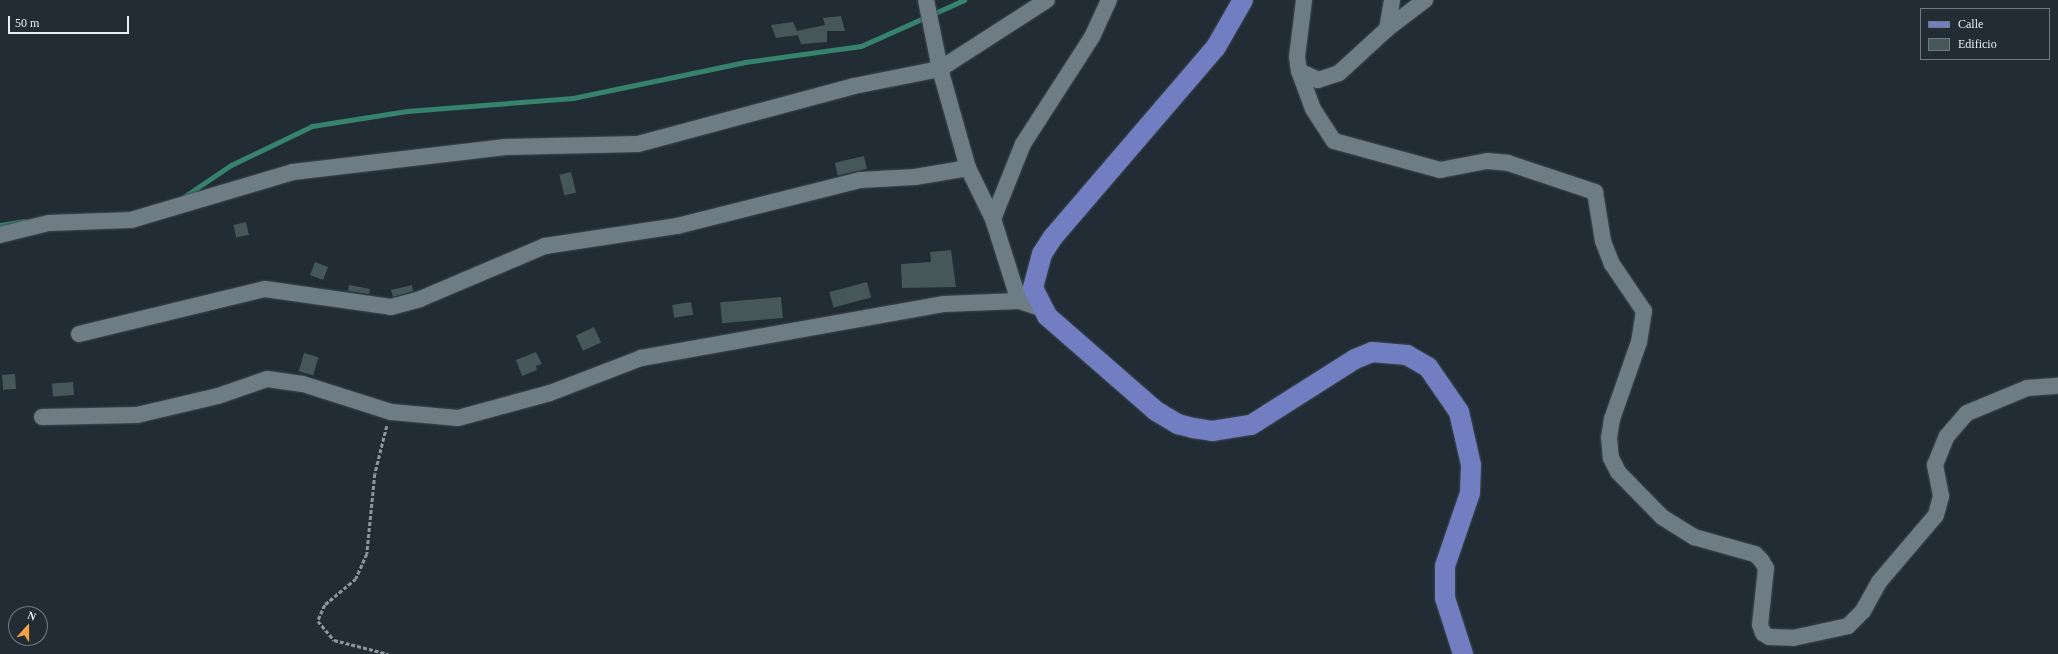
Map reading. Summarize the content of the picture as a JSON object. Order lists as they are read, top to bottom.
{
  "legend": ["Calle", "Edificio"],
  "scale_bar": "50 m",
  "north": "top"
}
